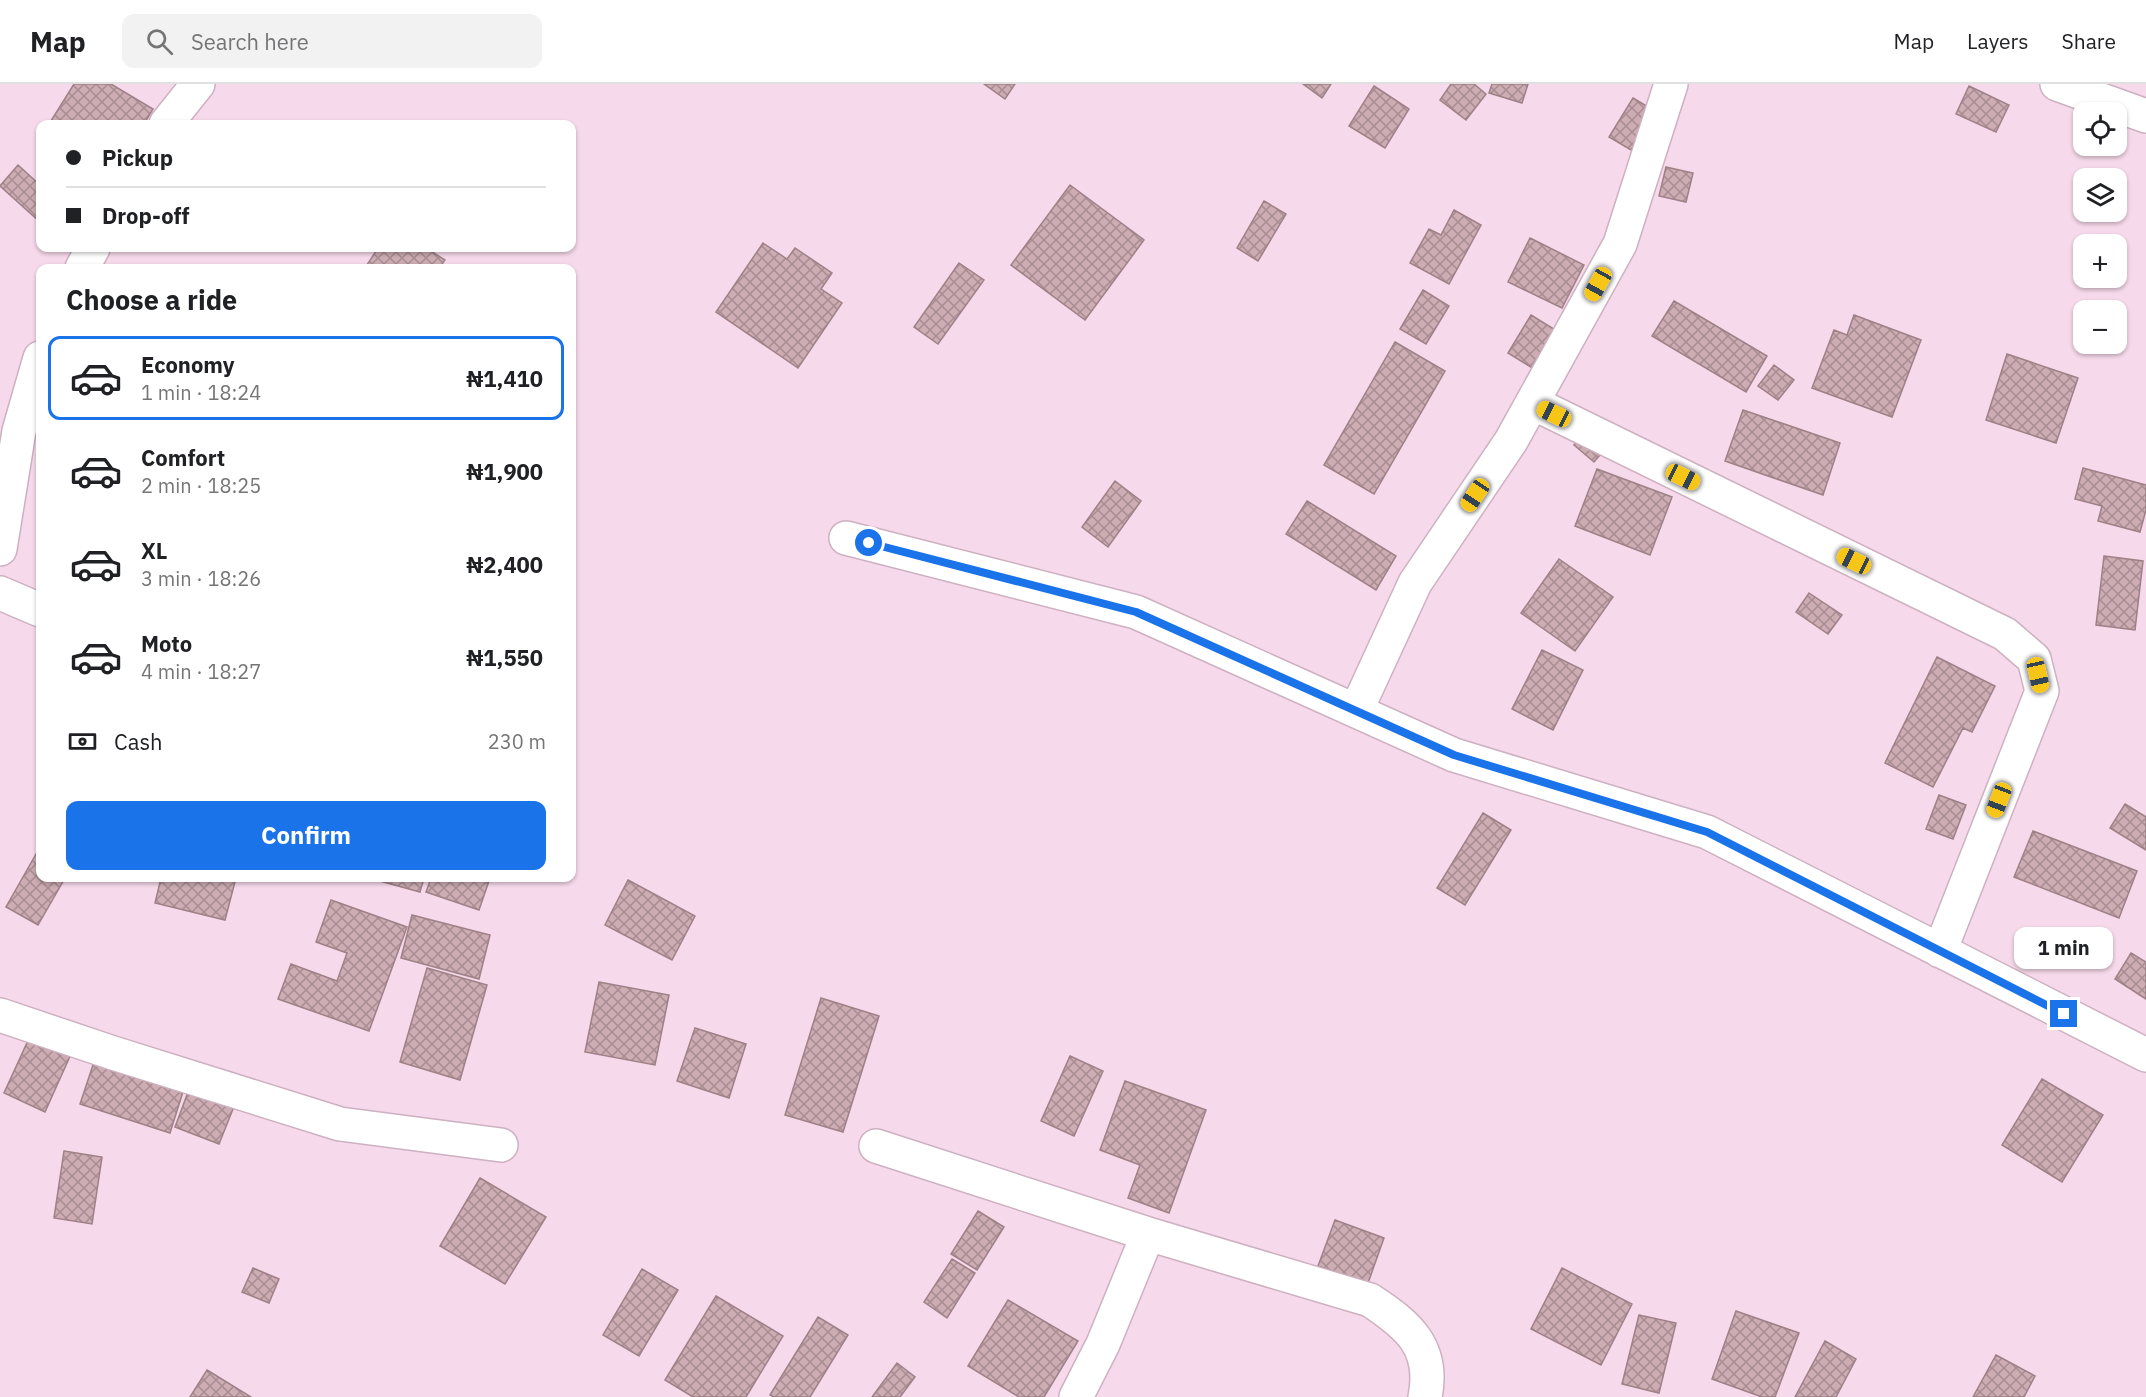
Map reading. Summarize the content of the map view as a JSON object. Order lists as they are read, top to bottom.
{
  "page": {
    "header": "Map",
    "search": "Search here",
    "nav": ["Map", "Layers", "Share"],
    "map_buttons": ["+", "−"],
    "banner": ["Pickup", "Drop-off"],
    "heading": "Choose a ride",
    "list": [
      {
        "name": "Economy",
        "note": "1 min · 18:24",
        "value": "₦1,410"
      },
      {
        "name": "Comfort",
        "note": "2 min · 18:25",
        "value": "₦1,900"
      },
      {
        "name": "XL",
        "note": "3 min · 18:26",
        "value": "₦2,400"
      },
      {
        "name": "Moto",
        "note": "4 min · 18:27",
        "value": "₦1,550"
      }
    ],
    "pay": ["Cash", "230 m"],
    "buttons": "Confirm",
    "bubble": "1 min"
  }
}
